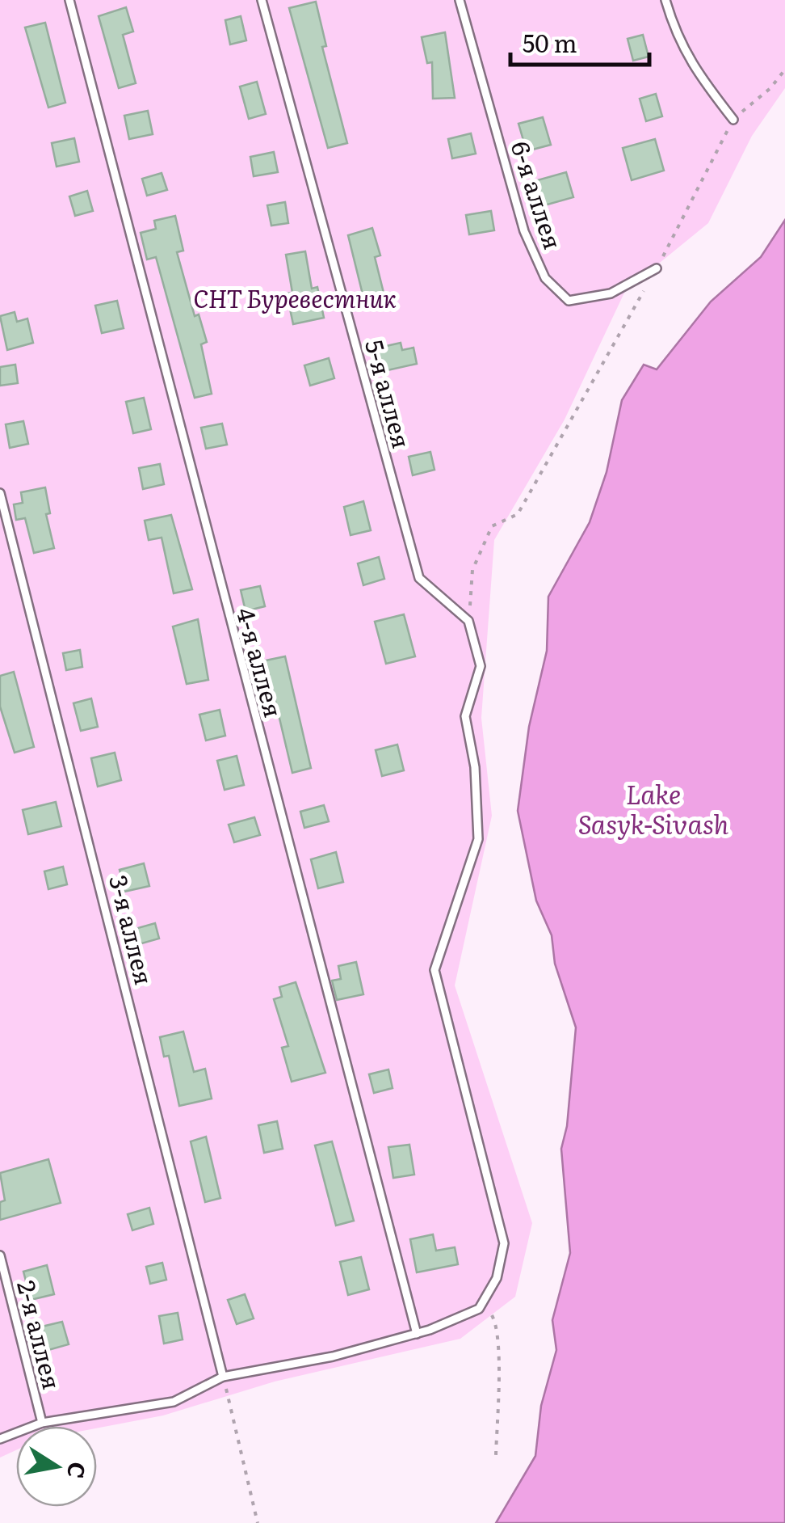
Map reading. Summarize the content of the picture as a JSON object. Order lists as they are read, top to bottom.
{
  "streets": {
    "lane": [
      "6-я аллея",
      "5-я аллея",
      "4-я аллея",
      "3-я аллея",
      "2-я аллея"
    ]
  },
  "water": ["Lake Sasyk-Sivash"],
  "parks": ["СНТ Буревестник"],
  "scale_bar": "50 m",
  "north": "right"
}
